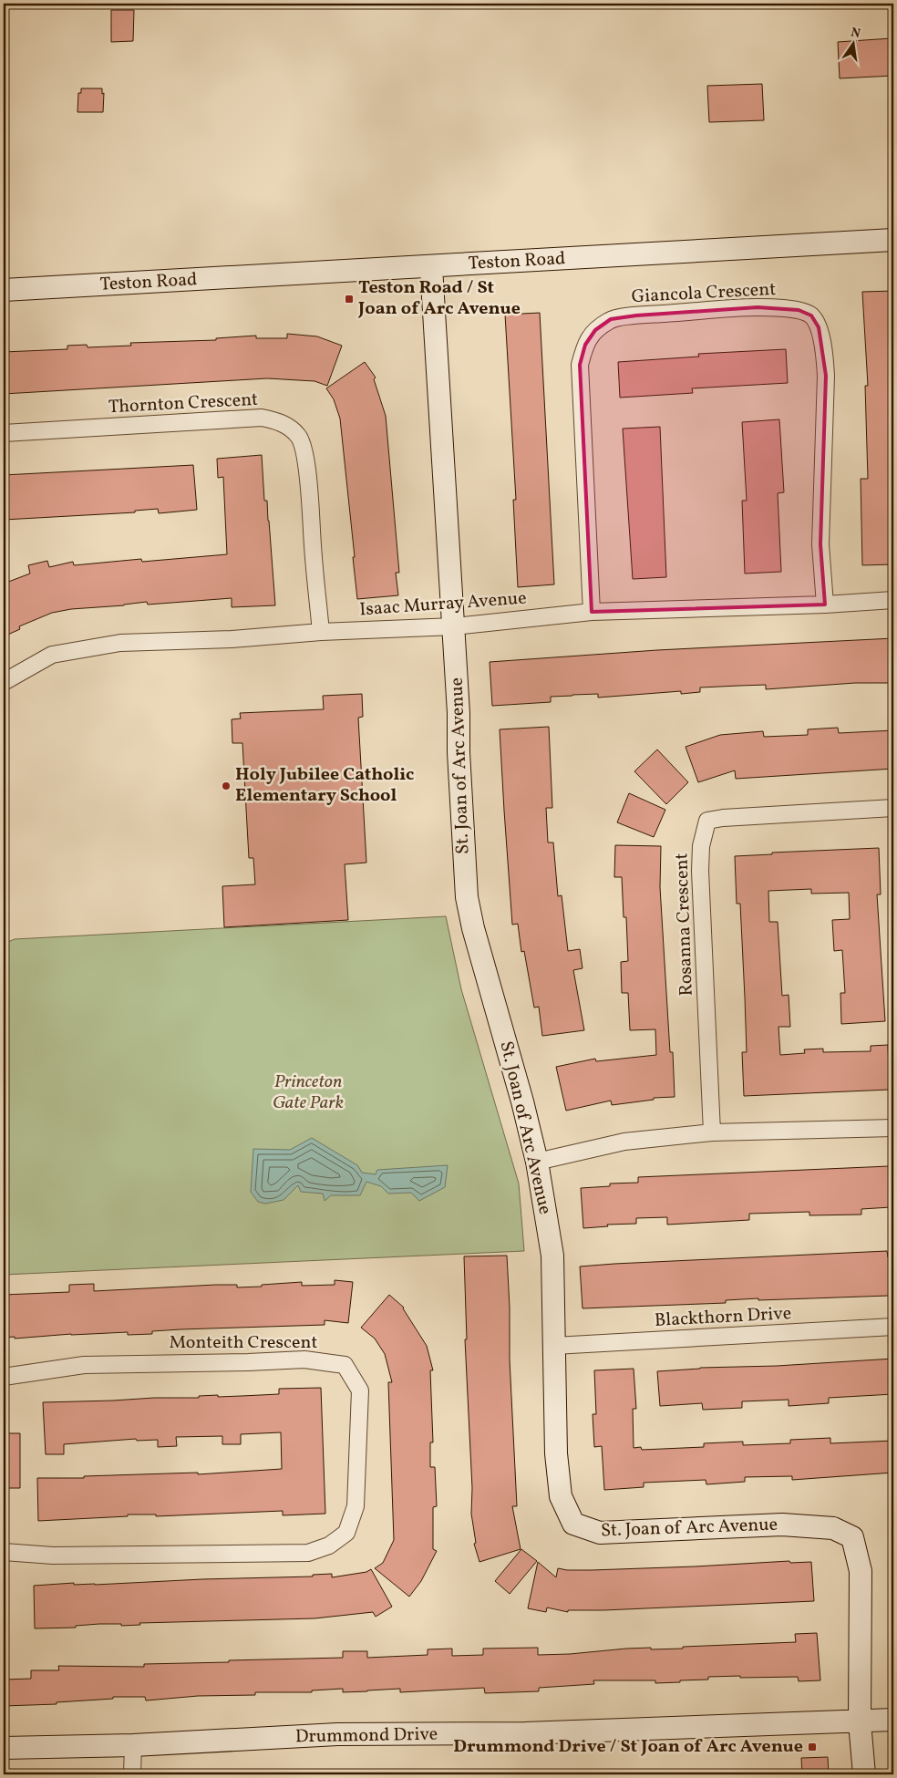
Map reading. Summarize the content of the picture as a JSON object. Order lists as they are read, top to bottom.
{
  "streets": {
    "street": [
      "Teston Road",
      "Giancola Crescent",
      "Thornton Crescent",
      "Isaac Murray Avenue",
      "St. Joan of Arc Avenue",
      "Rosanna Crescent",
      "Blackthorn Drive",
      "Monteith Crescent",
      "Drummond Drive"
    ]
  },
  "crossings": [
    ["Teston Road", "St. Joan of Arc Avenue"],
    ["Giancola Crescent", "Isaac Murray Avenue"],
    ["Thornton Crescent", "Isaac Murray Avenue"],
    ["Isaac Murray Avenue", "St. Joan of Arc Avenue"],
    ["St. Joan of Arc Avenue", "Blackthorn Drive"],
    ["St. Joan of Arc Avenue", "Drummond Drive"]
  ],
  "parks": ["Princeton Gate Park"],
  "places": {
    "transit": ["Teston Road / St Joan of Arc Avenue", "Drummond Drive / St Joan of Arc Avenue"],
    "other": ["Holy Jubilee Catholic Elementary School"]
  },
  "north": "top"
}
